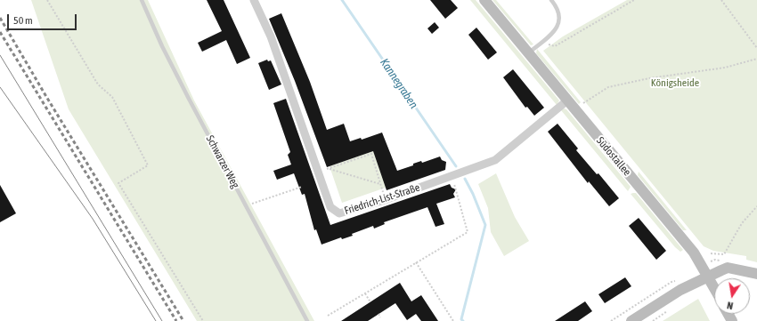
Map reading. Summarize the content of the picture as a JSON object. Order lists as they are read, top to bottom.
{
  "streets": {
    "street": ["Südostallee", "Friedrich-List-Straße"],
    "lane": ["Schwarzer Weg"]
  },
  "crossings": [
    ["Südostallee", "Friedrich-List-Straße"]
  ],
  "water": ["Kannegraben"],
  "parks": ["Königsheide"],
  "scale_bar": "50 m",
  "north": "bottom"
}
